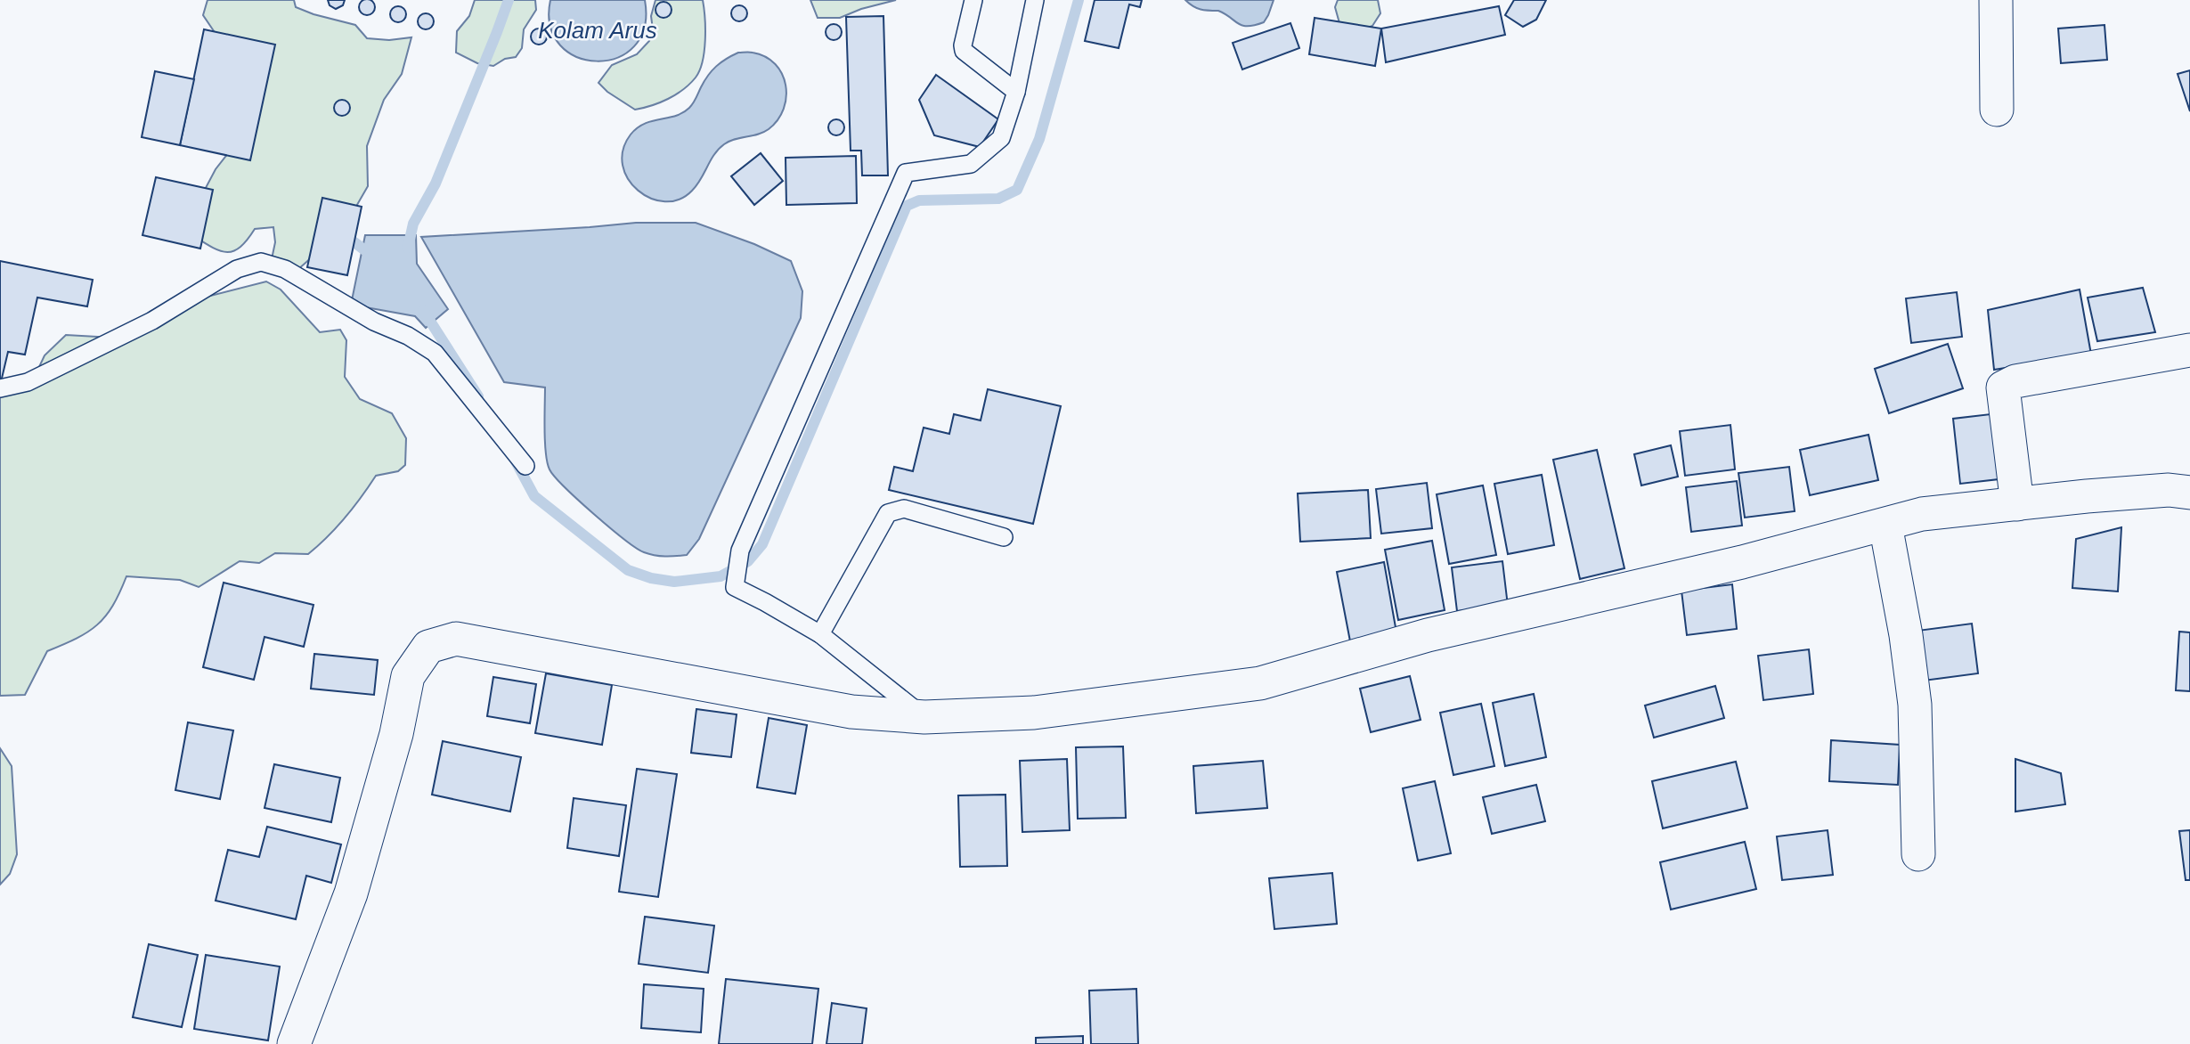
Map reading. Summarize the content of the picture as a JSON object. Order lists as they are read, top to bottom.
{
  "water": ["Kolam Arus"]
}
